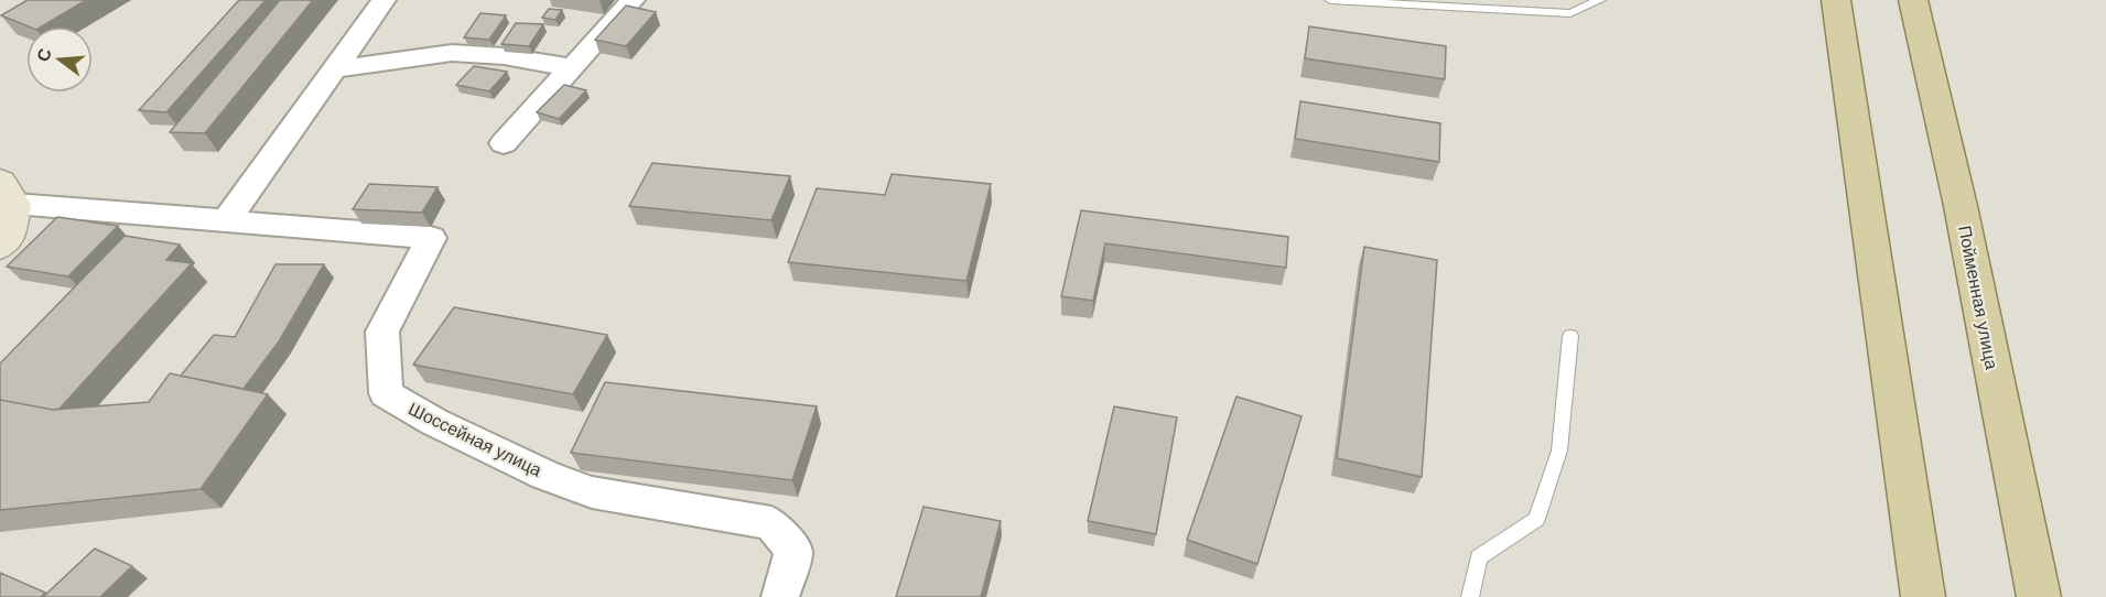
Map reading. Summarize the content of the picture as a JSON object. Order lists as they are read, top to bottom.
{
  "streets": {
    "main road": ["Пойменная улица", "Шоссейная улица"]
  },
  "north": "left"
}
